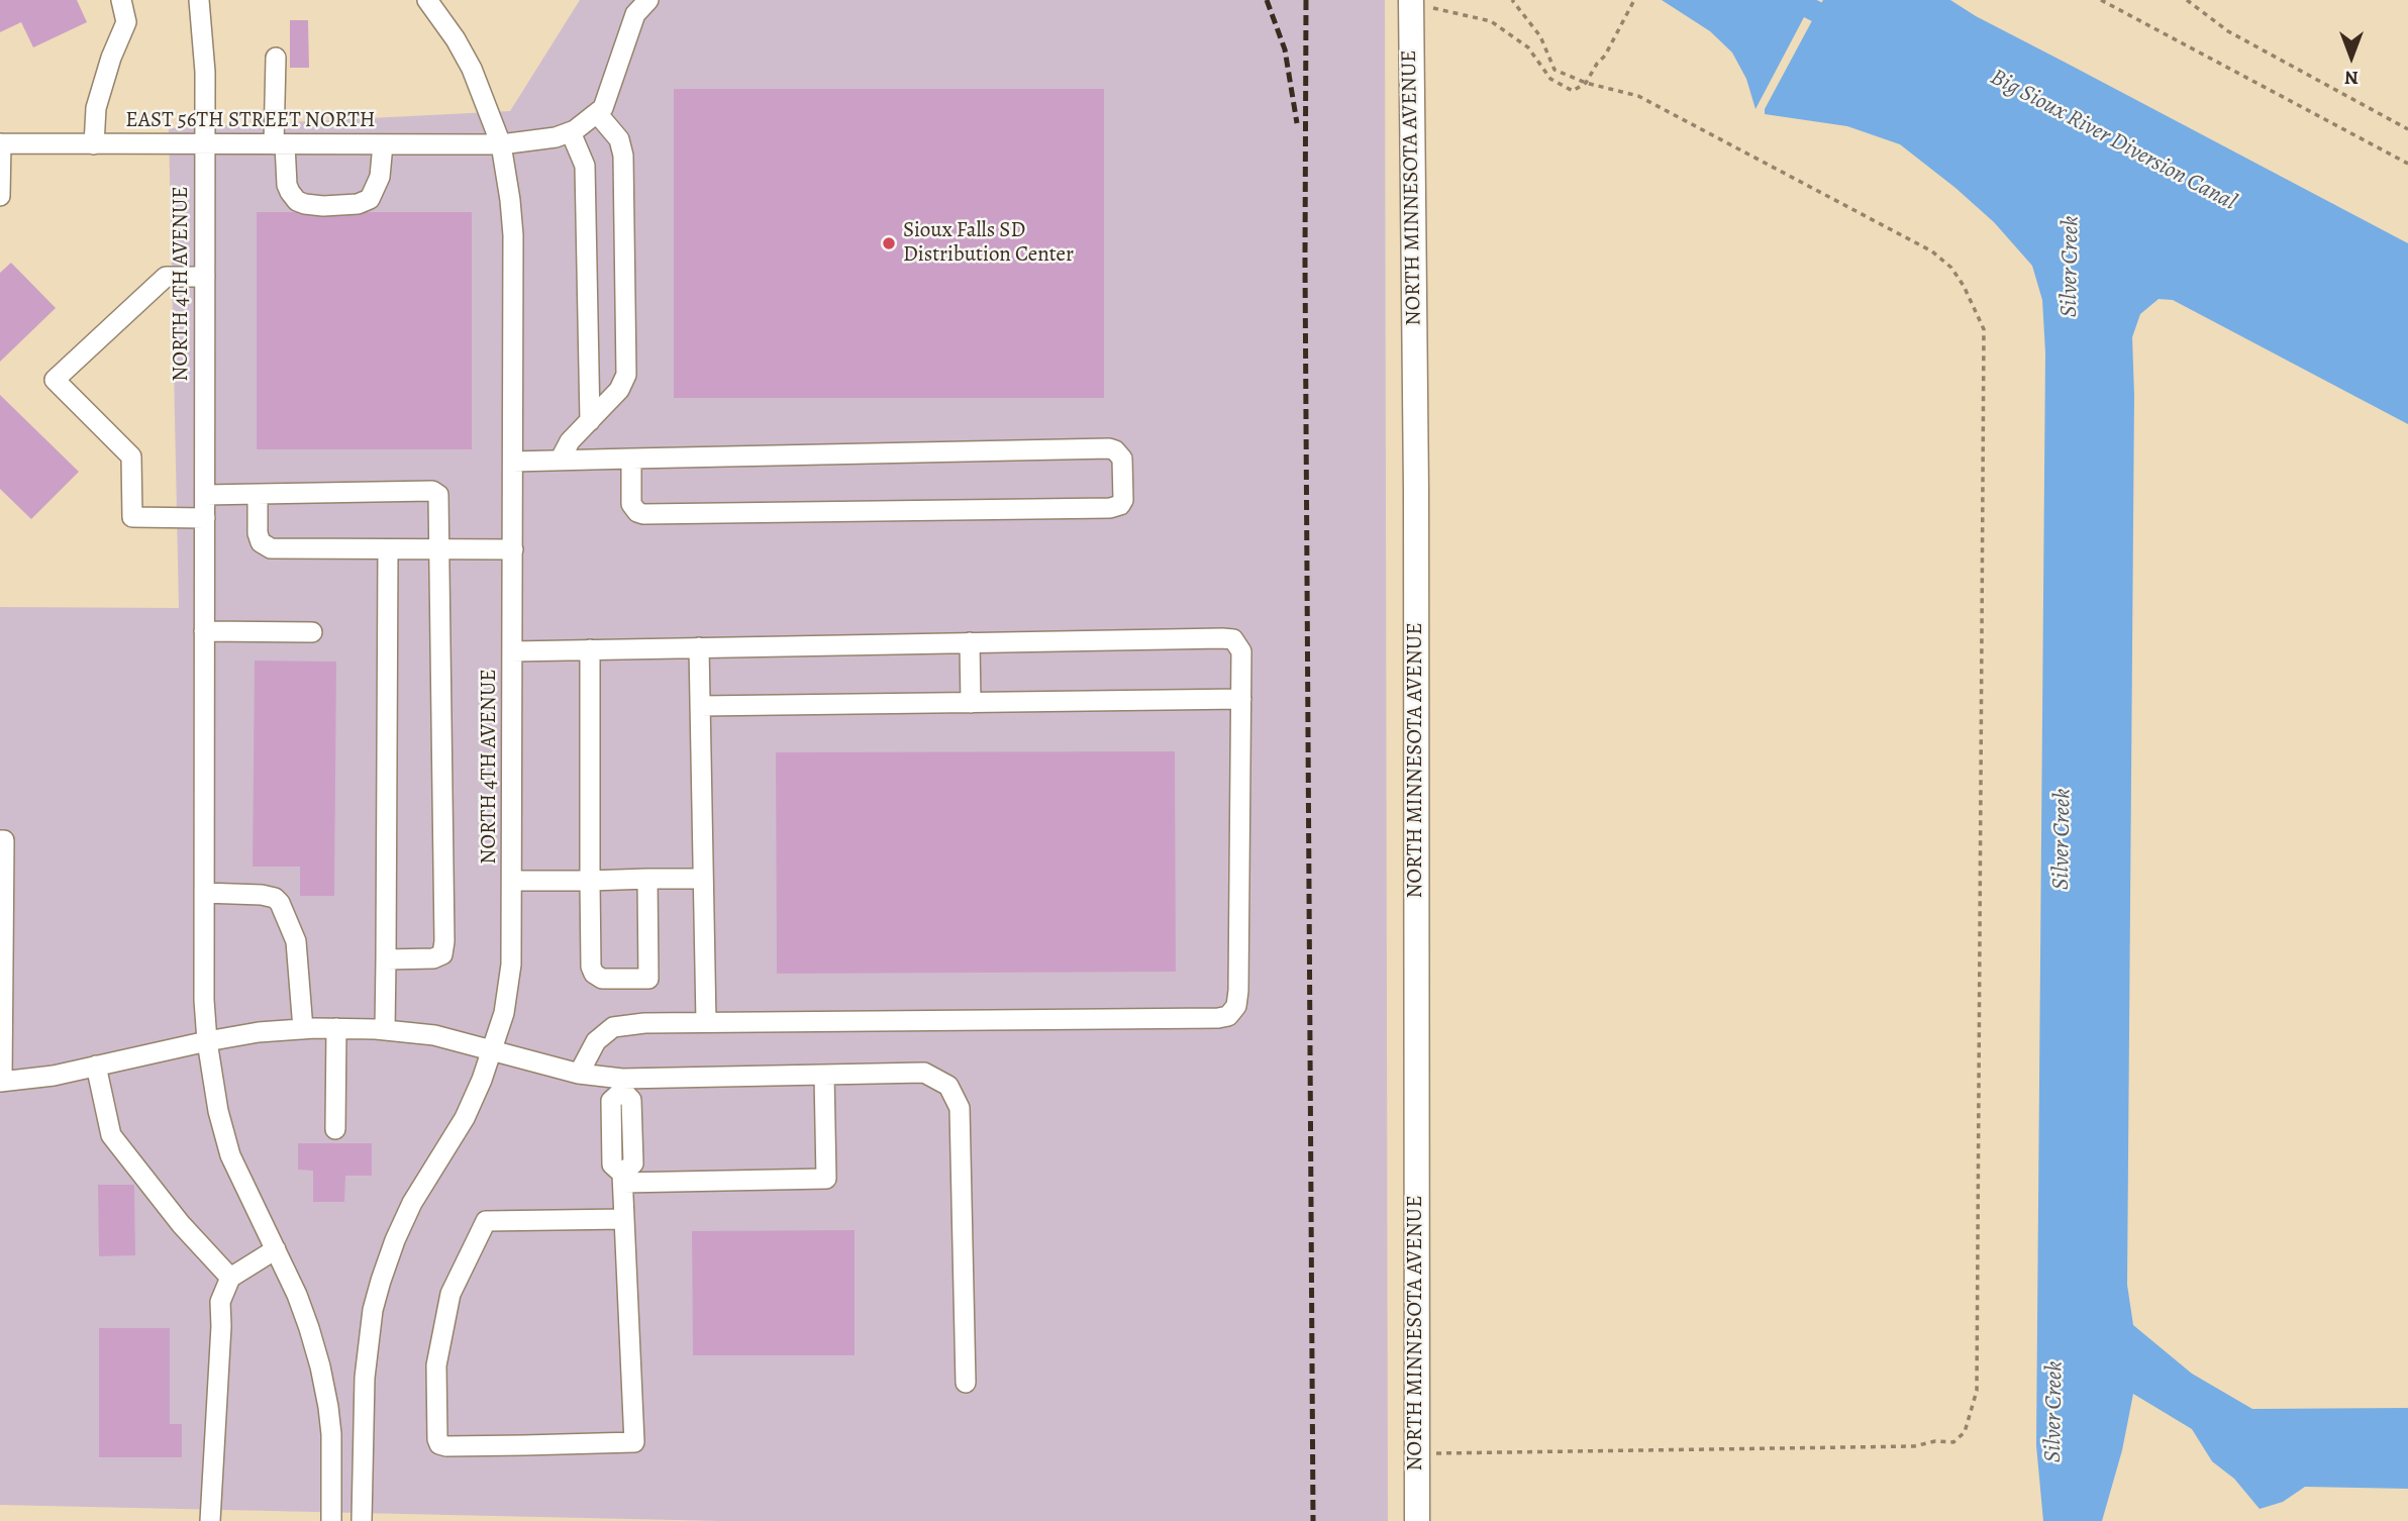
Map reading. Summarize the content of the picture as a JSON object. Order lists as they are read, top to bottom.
{
  "streets": {
    "main road": ["NORTH MINNESOTA AVENUE"],
    "street": ["EAST 56TH STREET NORTH", "NORTH 4TH AVENUE"]
  },
  "crossings": [
    ["EAST 56TH STREET NORTH", "NORTH 4TH AVENUE"]
  ],
  "water": ["Big Sioux River Diversion Canal", "Silver Creek"],
  "places": ["Sioux Falls SD Distribution Center"],
  "north": "bottom"
}
